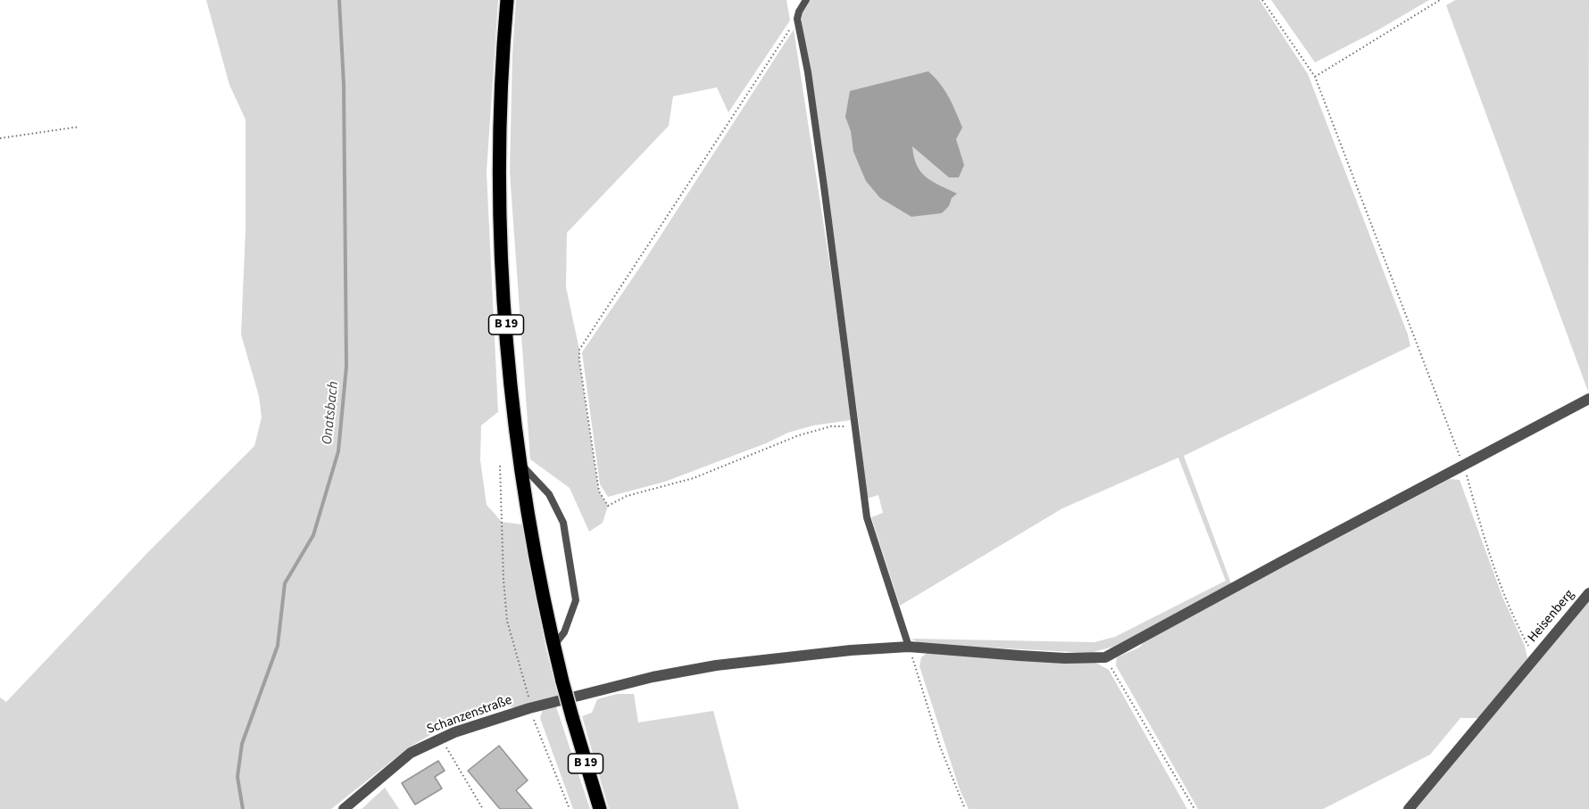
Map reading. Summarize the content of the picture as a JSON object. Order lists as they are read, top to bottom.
{
  "streets": {
    "main road": ["B 19"],
    "street": ["Heisenberg", "Schanzenstraße"]
  },
  "water": ["Onatsbach"]
}
